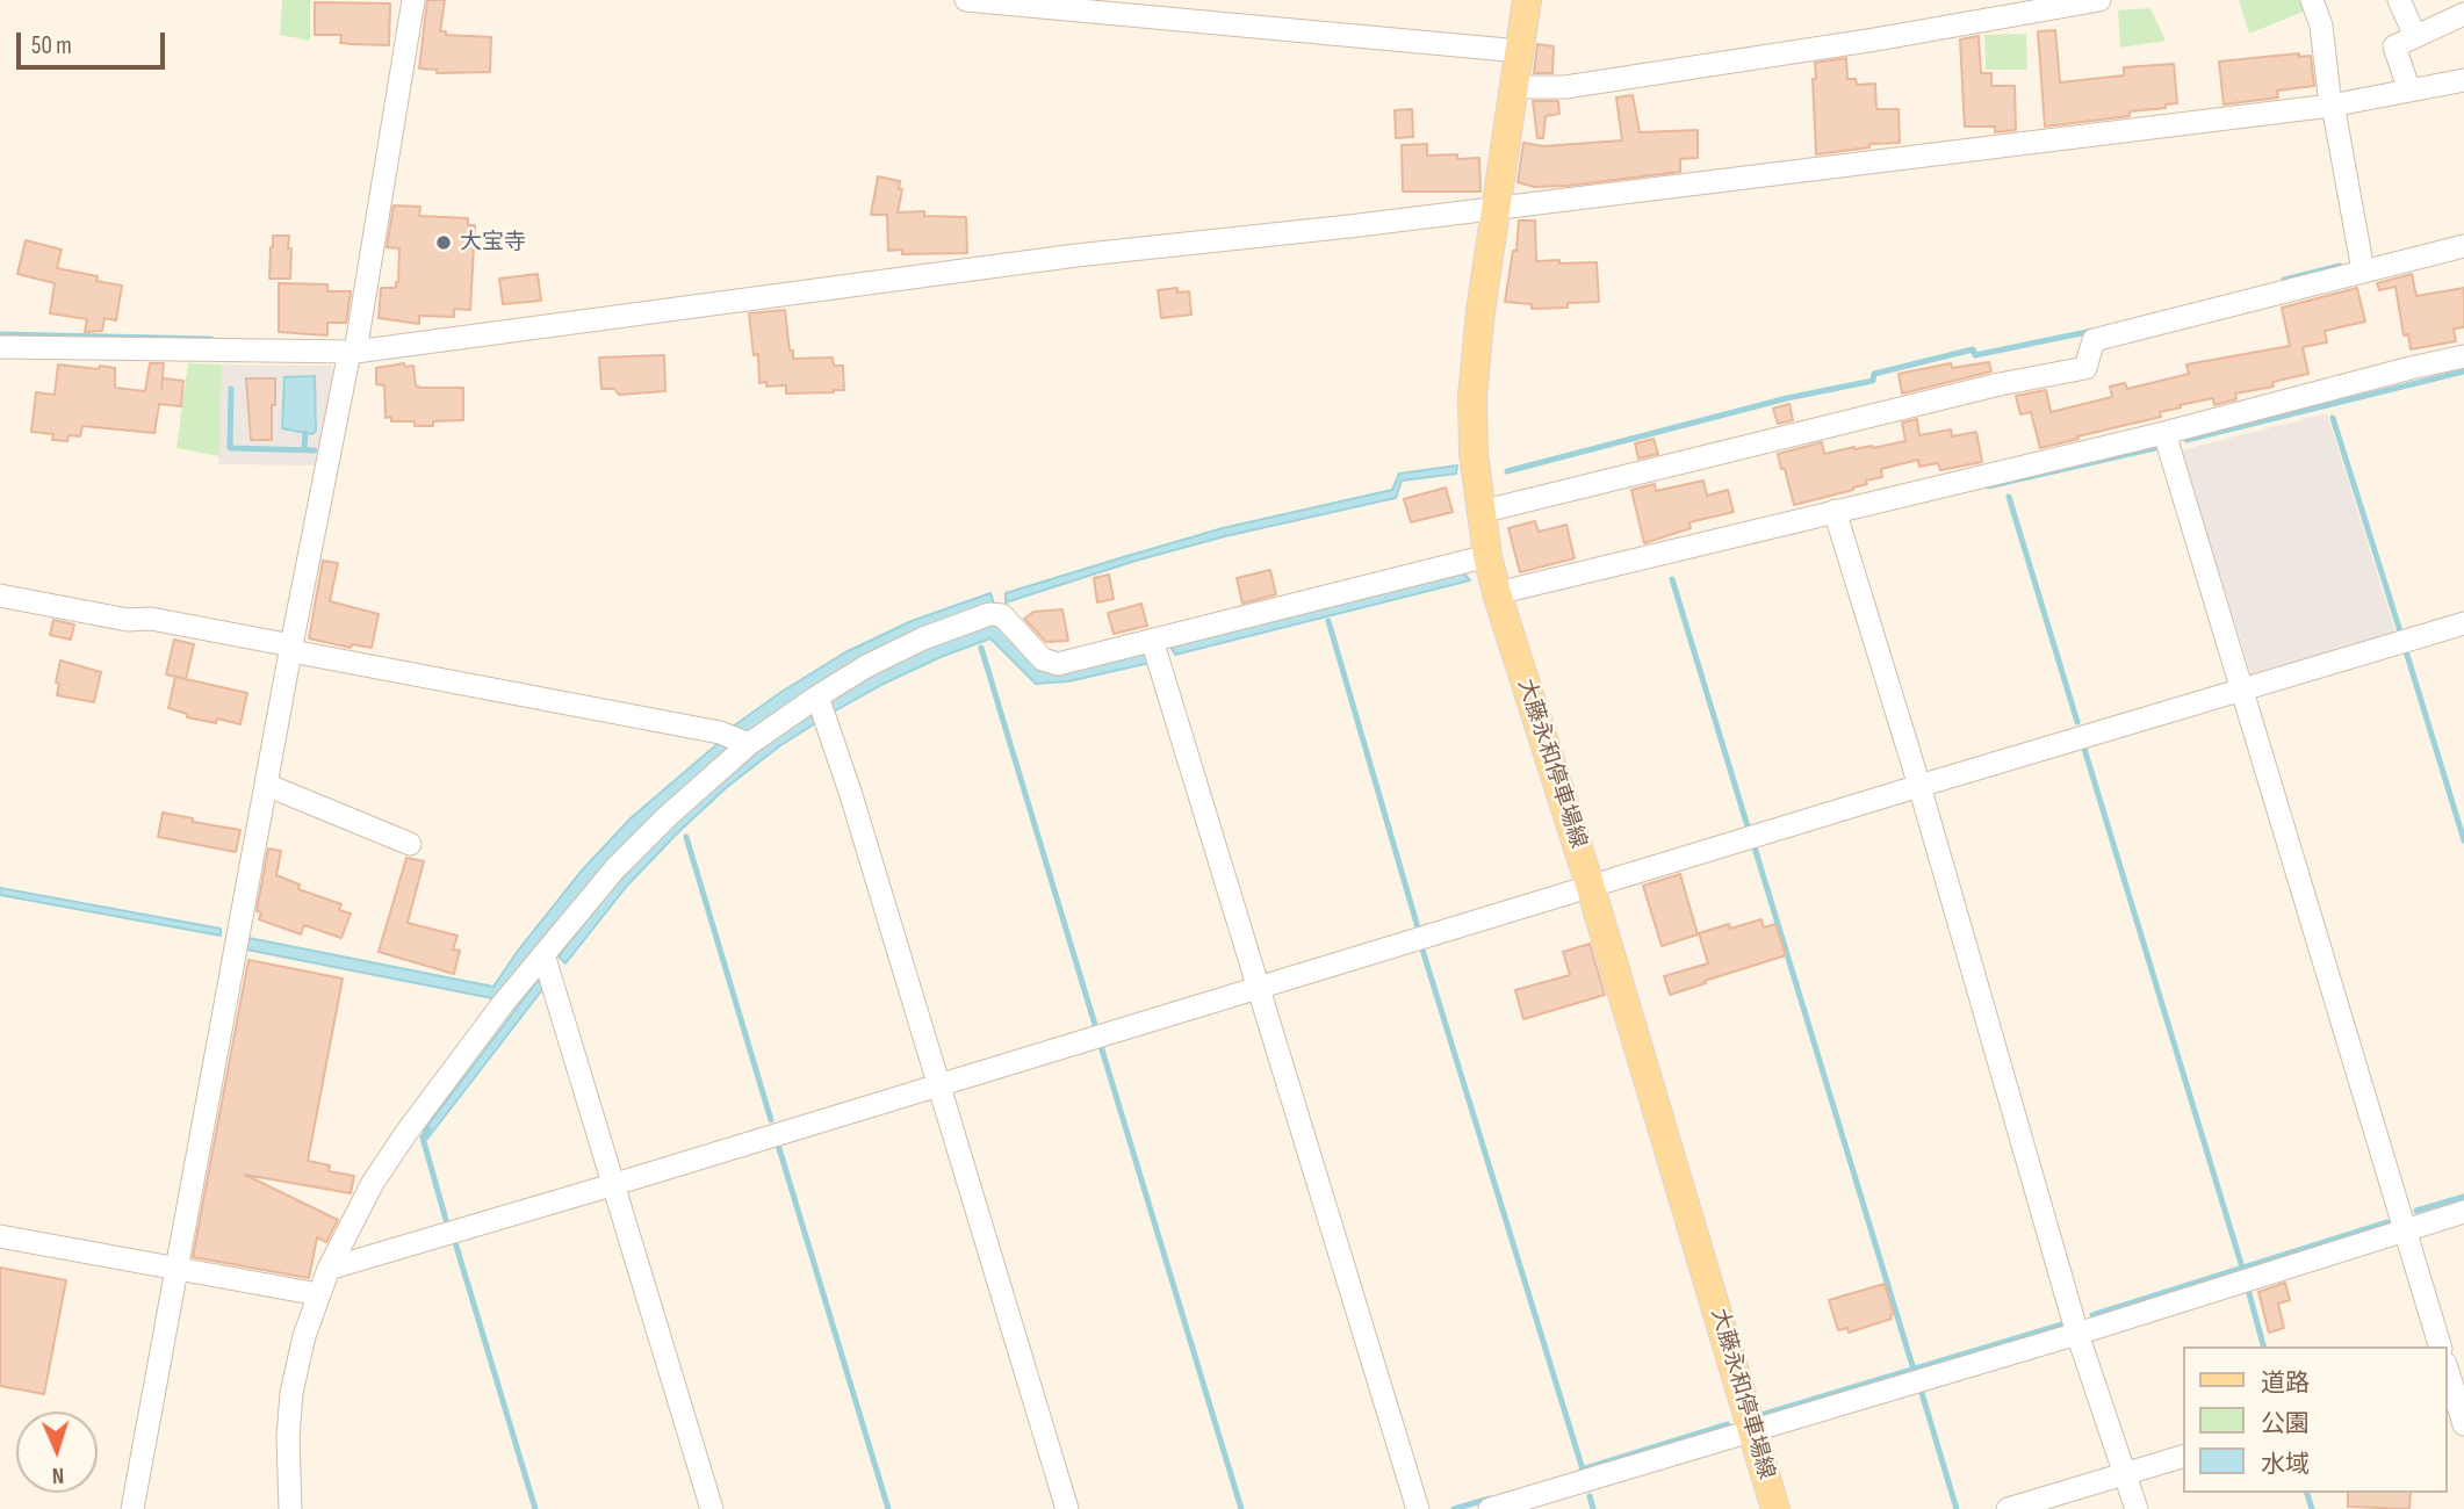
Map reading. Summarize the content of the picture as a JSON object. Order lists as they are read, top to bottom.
{
  "streets": {
    "main road": ["大藤永和停車場線"]
  },
  "places": ["大宝寺"],
  "legend": ["道路", "公園", "水域"],
  "scale_bar": "50 m",
  "north": "bottom"
}
